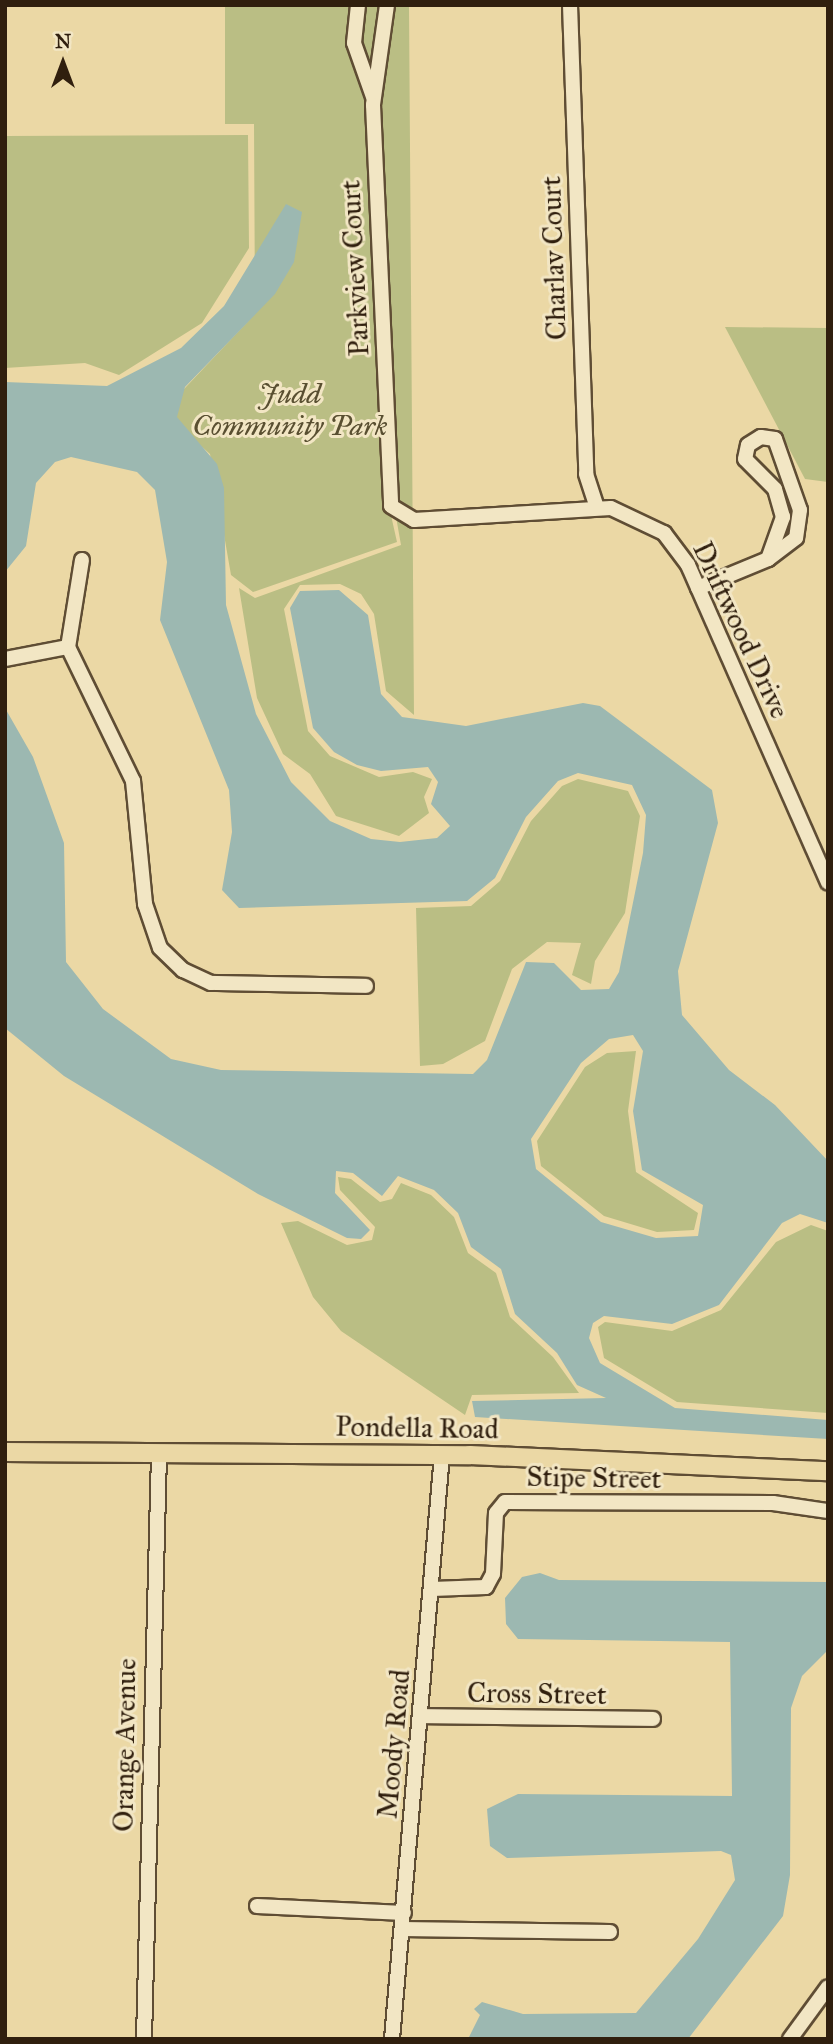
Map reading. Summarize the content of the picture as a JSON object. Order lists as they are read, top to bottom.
{
  "streets": {
    "main road": ["Pondella Road"],
    "street": [
      "Charlav Court",
      "Parkview Court",
      "Driftwood Drive",
      "Stipe Street",
      "Cross Street",
      "Moody Road",
      "Orange Avenue"
    ]
  },
  "crossings": [
    ["Charlav Court", "Driftwood Drive"],
    ["Parkview Court", "Driftwood Drive"],
    ["Pondella Road", "Moody Road"],
    ["Pondella Road", "Orange Avenue"],
    ["Stipe Street", "Moody Road"],
    ["Cross Street", "Moody Road"]
  ],
  "parks": ["Judd Community Park"],
  "north": "top"
}
